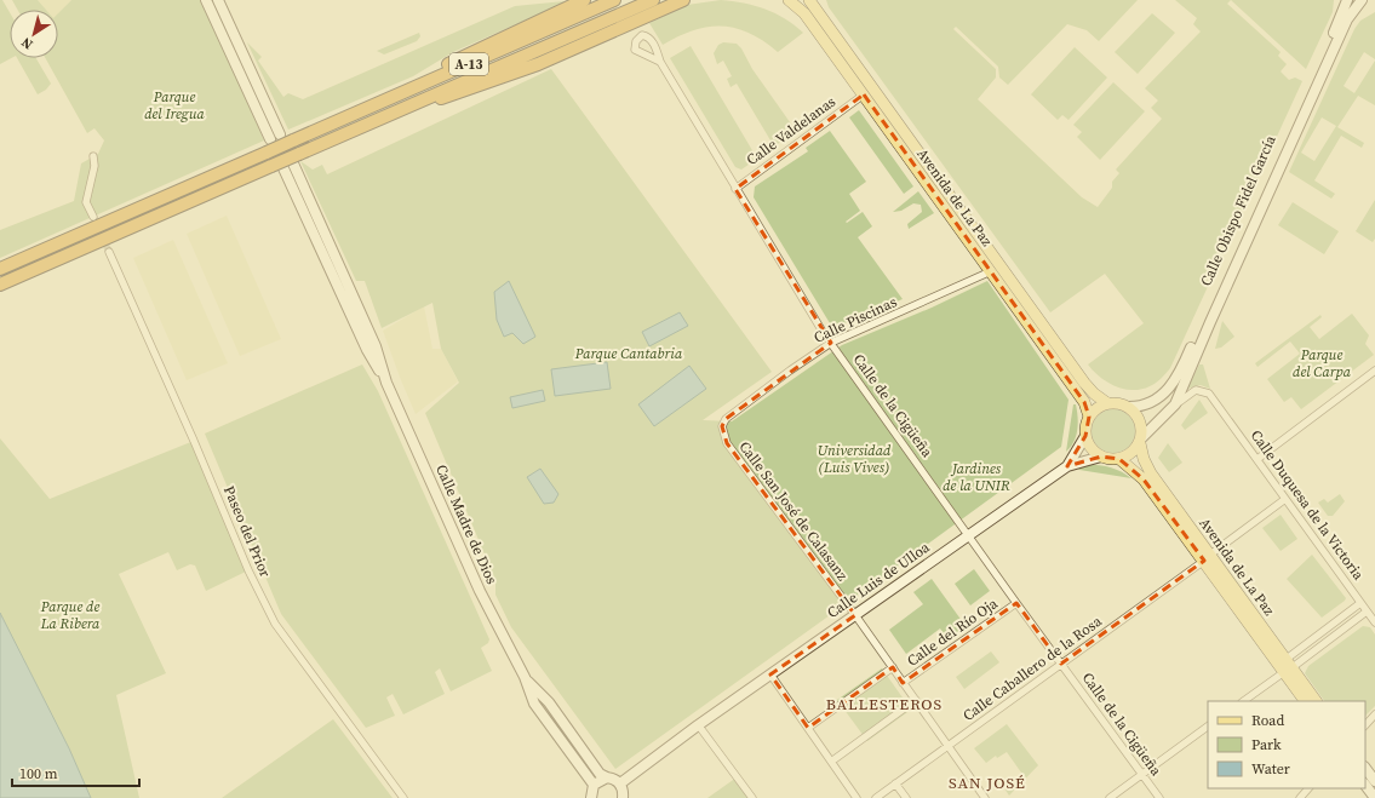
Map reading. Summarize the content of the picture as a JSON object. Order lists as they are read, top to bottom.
{
  "streets": {
    "highway": ["A-13"],
    "main road": [
      "Avenida de La Paz",
      "Calle Obispo Fidel García",
      "Calle Madre de Dios",
      "Calle Luis de Ulloa"
    ],
    "street": [
      "Calle Valdelanas",
      "Calle Piscinas",
      "Calle de la Cigüeña",
      "Calle Duquesa de la Victoria",
      "Calle San José de Calasanz",
      "Paseo del Prior",
      "Calle del Río Oja",
      "Calle Caballero de la Rosa"
    ]
  },
  "crossings": [
    ["A-13", "Calle Madre de Dios"],
    ["Calle Valdelanas", "Avenida de La Paz"],
    ["Calle Valdelanas", "Calle de la Cigüeña"],
    ["Avenida de La Paz", "Calle Obispo Fidel García"],
    ["Avenida de La Paz", "Calle Piscinas"],
    ["Avenida de La Paz", "Calle Luis de Ulloa"],
    ["Avenida de La Paz", "Calle Caballero de la Rosa"],
    ["Calle Obispo Fidel García", "Calle Duquesa de la Victoria"],
    ["Calle Obispo Fidel García", "Calle Luis de Ulloa"],
    ["Calle Piscinas", "Calle de la Cigüeña"],
    ["Calle Piscinas", "Calle San José de Calasanz"],
    ["Calle de la Cigüeña", "Calle Luis de Ulloa"],
    ["Calle de la Cigüeña", "Calle del Río Oja"],
    ["Calle de la Cigüeña", "Calle Caballero de la Rosa"],
    ["Calle Duquesa de la Victoria", "Calle Caballero de la Rosa"],
    ["Calle San José de Calasanz", "Calle Luis de Ulloa"],
    ["Calle San José de Calasanz", "Calle del Río Oja"],
    ["Calle San José de Calasanz", "Calle Caballero de la Rosa"]
  ],
  "districts": ["BALLESTEROS", "SAN JOSÉ"],
  "parks": [
    "Parque del Iregua",
    "Parque Cantabria",
    "Parque del Carpa",
    "Universidad (Luis Vives)",
    "Jardines de la UNIR",
    "Parque de La Ribera"
  ],
  "legend": ["Road", "Park", "Water"],
  "scale_bar": "100 m",
  "north": "bottom left"
}
